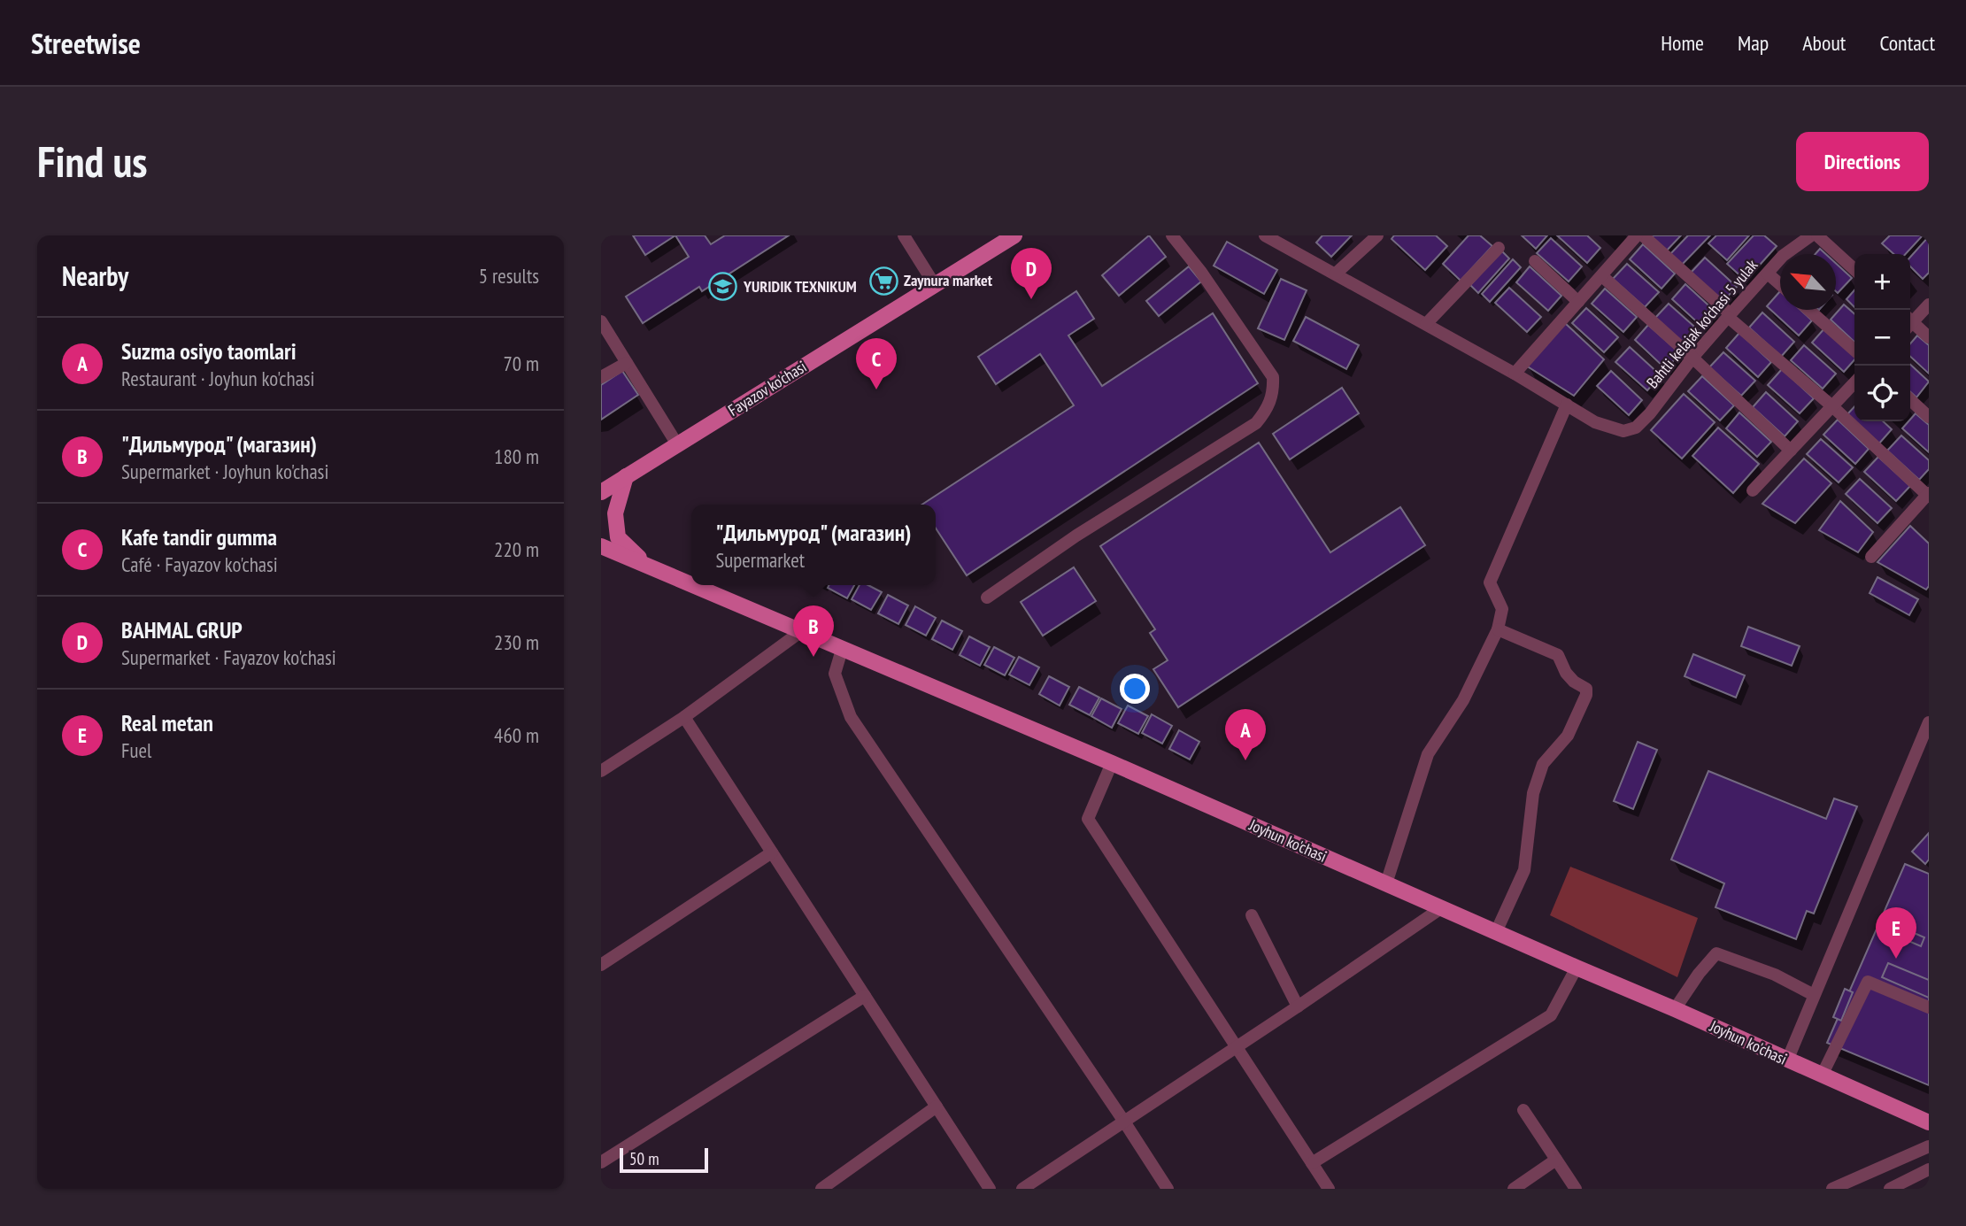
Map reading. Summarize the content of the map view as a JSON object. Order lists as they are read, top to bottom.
{
  "streets": {
    "main road": ["Fayazov ko'chasi", "Joyhun ko'chasi"],
    "street": ["Bahtli kelajak ko'chasi 5 yulak"]
  },
  "places": {
    "supermarket": ["Zaynura market"],
    "school or university": ["YURIDIK TEXNIKUM"]
  },
  "scale_bar": "50 m",
  "north": "top left",
  "page": {
    "header": "Streetwise",
    "nav": [
      "Home",
      "Map",
      "About",
      "Contact"
    ],
    "buttons": "Directions",
    "title": "Find us",
    "heading": ["Nearby", "5 results"],
    "pins": [
      "D",
      "C",
      "B",
      "A",
      "E"
    ],
    "map_buttons": ["+", "−"],
    "list": [
      {
        "mark": "A",
        "name": "Suzma osiyo taomlari",
        "note": "Restaurant · Joyhun ko'chasi",
        "value": "70 m"
      },
      {
        "mark": "B",
        "name": "\"Дильмурод\" (магазин)",
        "note": "Supermarket · Joyhun ko'chasi",
        "value": "180 m"
      },
      {
        "mark": "C",
        "name": "Kafe tandir gumma",
        "note": "Café · Fayazov ko'chasi",
        "value": "220 m"
      },
      {
        "mark": "D",
        "name": "BAHMAL GRUP",
        "note": "Supermarket · Fayazov ko'chasi",
        "value": "230 m"
      },
      {
        "mark": "E",
        "name": "Real metan",
        "note": "Fuel",
        "value": "460 m"
      }
    ],
    "popup": ["\"Дильмурод\" (магазин)", "Supermarket"],
    "scale": "50 m"
  }
}
